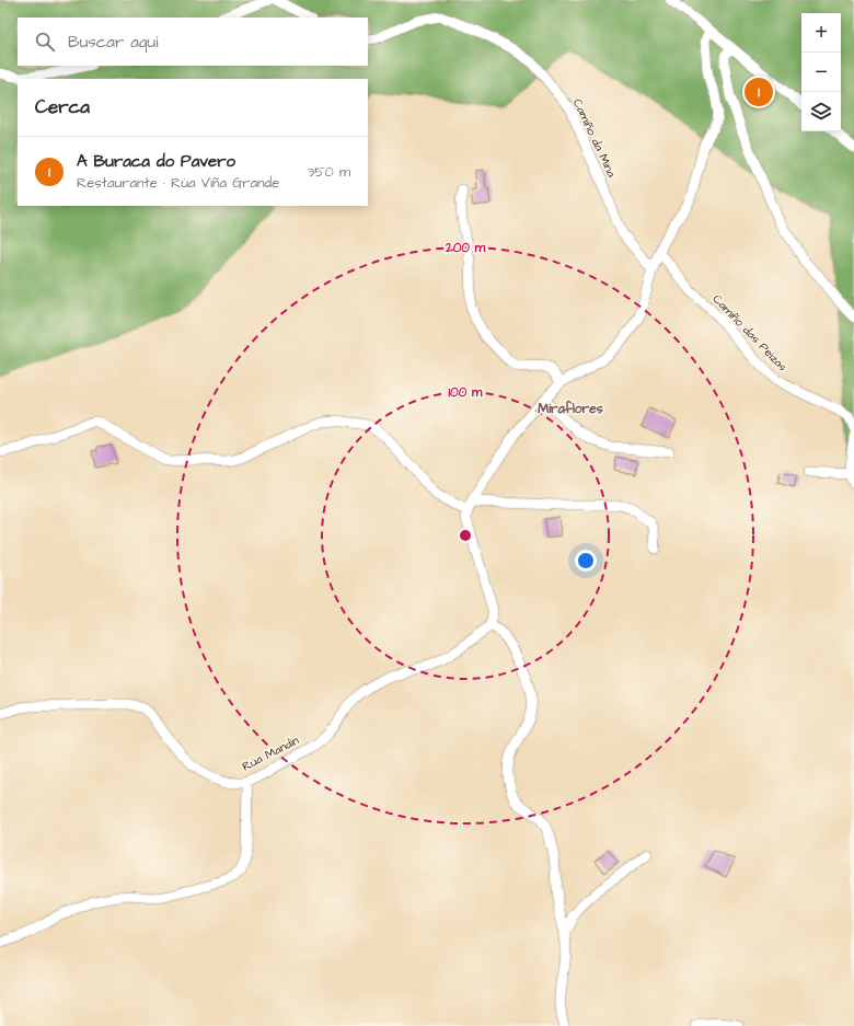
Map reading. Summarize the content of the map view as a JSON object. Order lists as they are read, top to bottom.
{
  "streets": {
    "street": ["Camiño da Mina", "Camiño das Peizas", "Rúa Mandín"]
  },
  "districts": ["Miraflores"],
  "page": {
    "map_buttons": ["+", "−"],
    "search": "Buscar aquí",
    "pins": "1",
    "heading": "Cerca",
    "list": [
      {
        "mark": "1",
        "name": "A Buraca do Pavero",
        "note": "Restaurante · Rúa Viña Grande",
        "value": "350 m"
      }
    ]
  },
  "rings": ["200 m", "100 m"]
}
